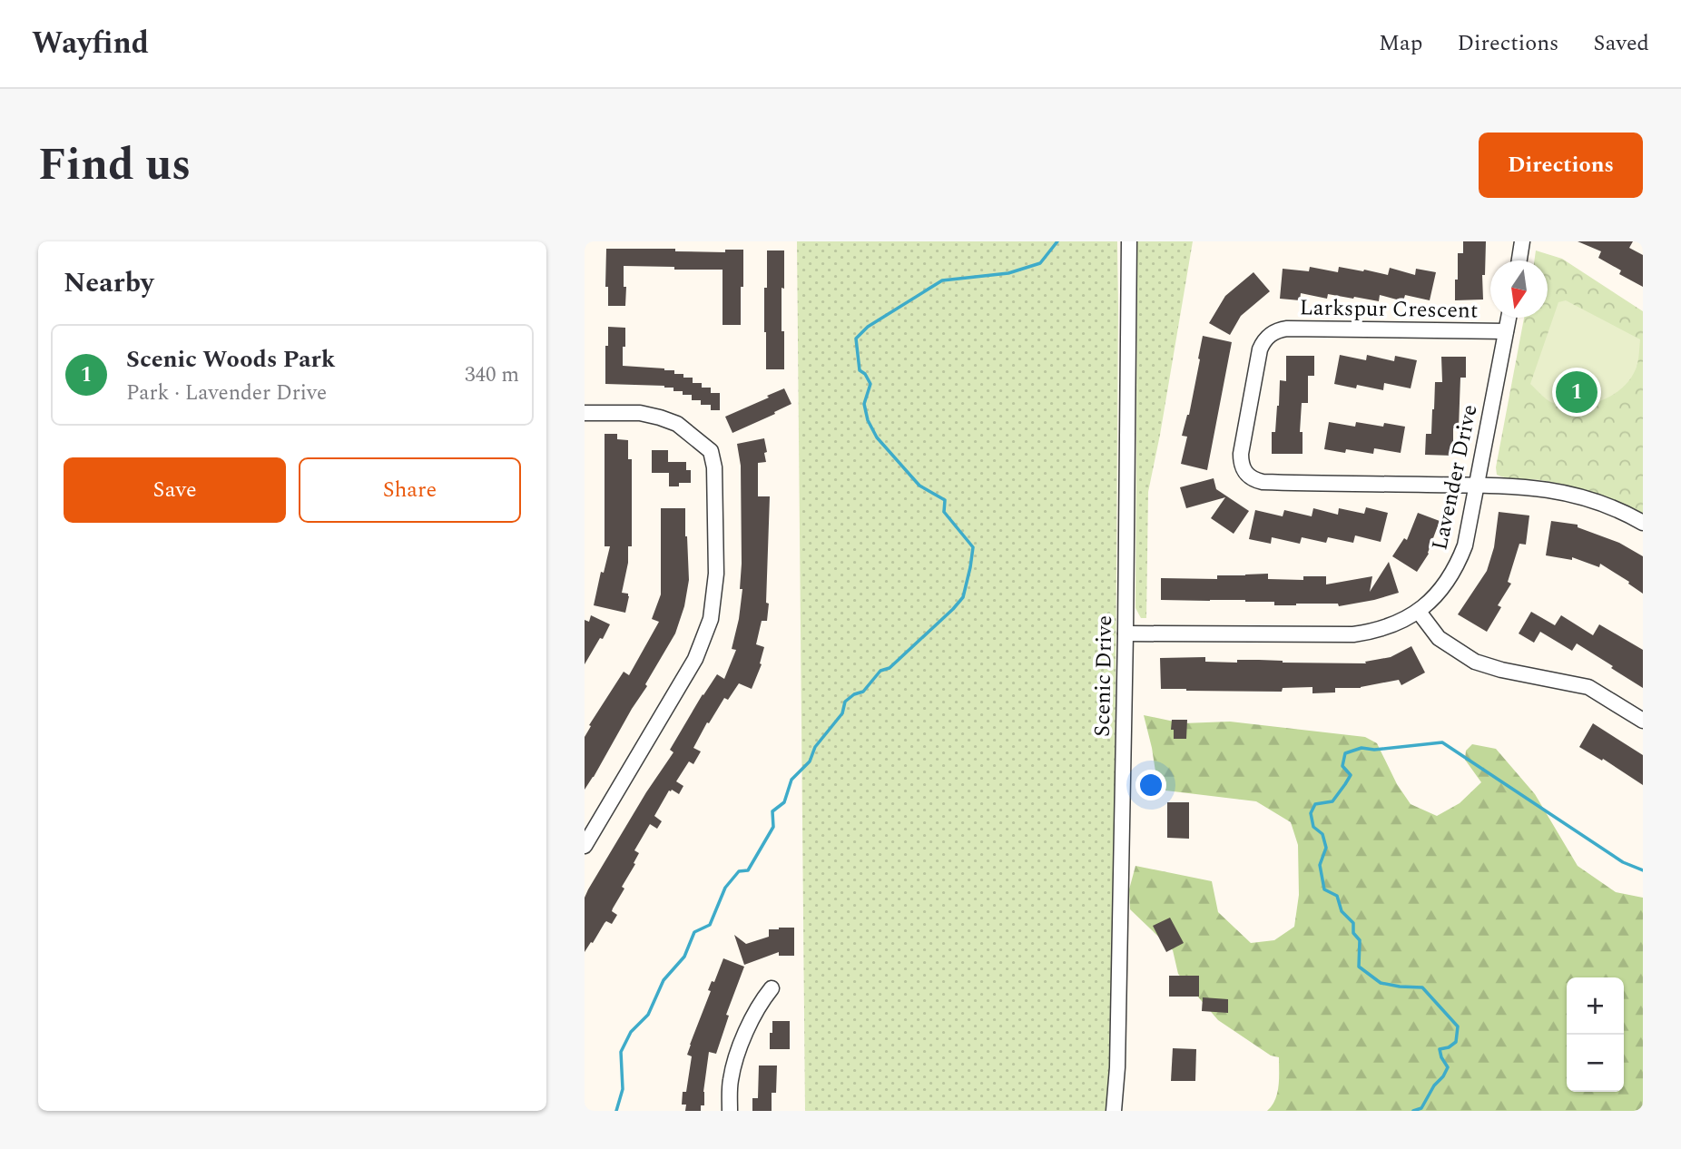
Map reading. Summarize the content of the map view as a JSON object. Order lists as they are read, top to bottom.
{
  "streets": {
    "street": ["Larkspur Crescent", "Lavender Drive", "Scenic Drive"]
  },
  "crossings": [
    ["Larkspur Crescent", "Lavender Drive"],
    ["Lavender Drive", "Scenic Drive"]
  ],
  "north": "bottom",
  "page": {
    "header": "Wayfind",
    "nav": ["Map", "Directions", "Saved"],
    "title": "Find us",
    "buttons": [
      "Directions",
      ["Save", "Share"]
    ],
    "heading": "Nearby",
    "list": [
      {
        "mark": "1",
        "name": "Scenic Woods Park",
        "note": "Park · Lavender Drive",
        "value": "340 m"
      }
    ],
    "pins": "1",
    "map_buttons": ["+", "−"]
  }
}
